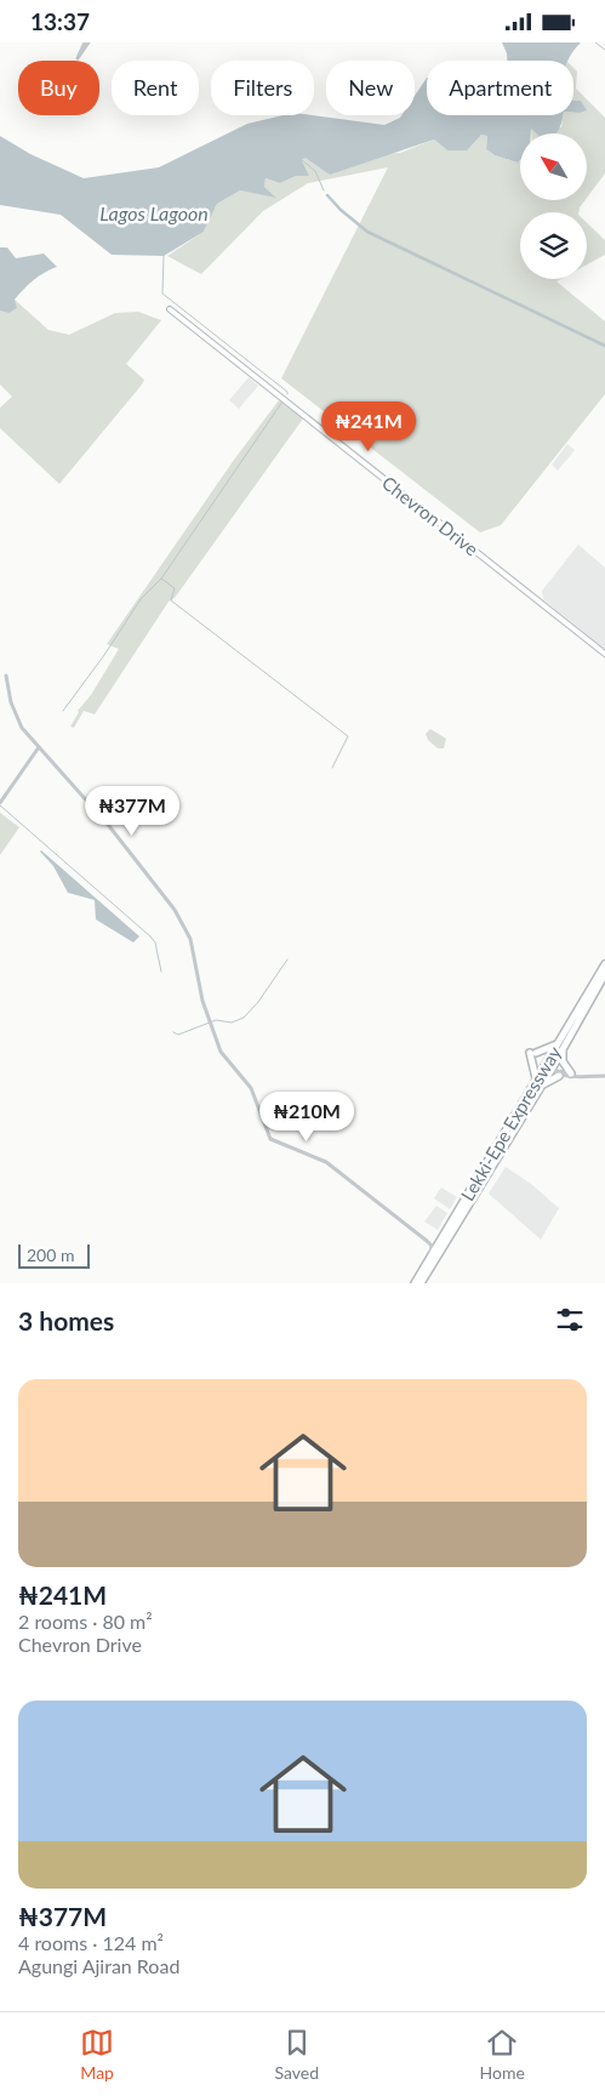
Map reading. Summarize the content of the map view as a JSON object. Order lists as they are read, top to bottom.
{
  "streets": {
    "highway": ["Lekki-Epe Expressway"],
    "main road": ["Chevron Drive"]
  },
  "water": ["Lagos Lagoon"],
  "scale_bar": "200 m",
  "north": "top left",
  "page": {
    "status": "13:37",
    "chip": [
      "Buy",
      "Rent",
      "Filters",
      "New",
      "Apartment"
    ],
    "price": ["₦241M", "₦377M", "₦210M"],
    "scale": "200 m",
    "heading": "3 homes",
    "list": [
      {
        "name": "₦241M",
        "note": "2 rooms · 80 m² · Chevron Drive"
      },
      {
        "name": "₦377M",
        "note": "4 rooms · 124 m² · Agungi Ajiran Road"
      }
    ],
    "tabs": ["Map", "Saved", "Home"]
  }
}
